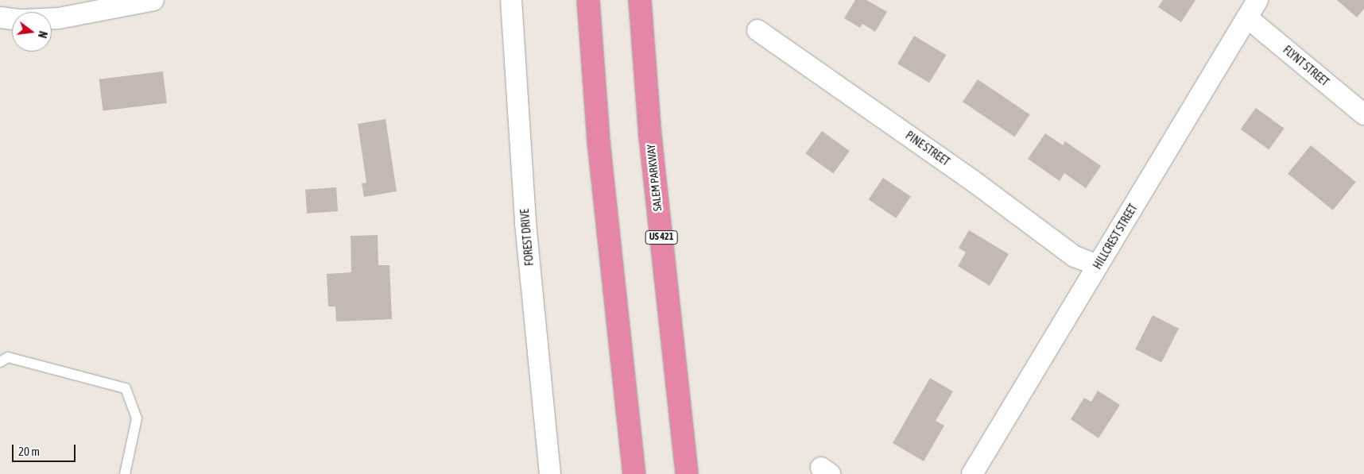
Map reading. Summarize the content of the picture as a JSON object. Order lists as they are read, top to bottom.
{
  "streets": {
    "highway": ["SALEM PARKWAY", "US 421"],
    "street": [
      "FLYNT STREET",
      "PINE STREET",
      "HILLCREST STREET",
      "FOREST DRIVE"
    ]
  },
  "crossings": [
    ["FLYNT STREET", "HILLCREST STREET"],
    ["PINE STREET", "HILLCREST STREET"]
  ],
  "scale_bar": "20 m",
  "north": "right"
}
